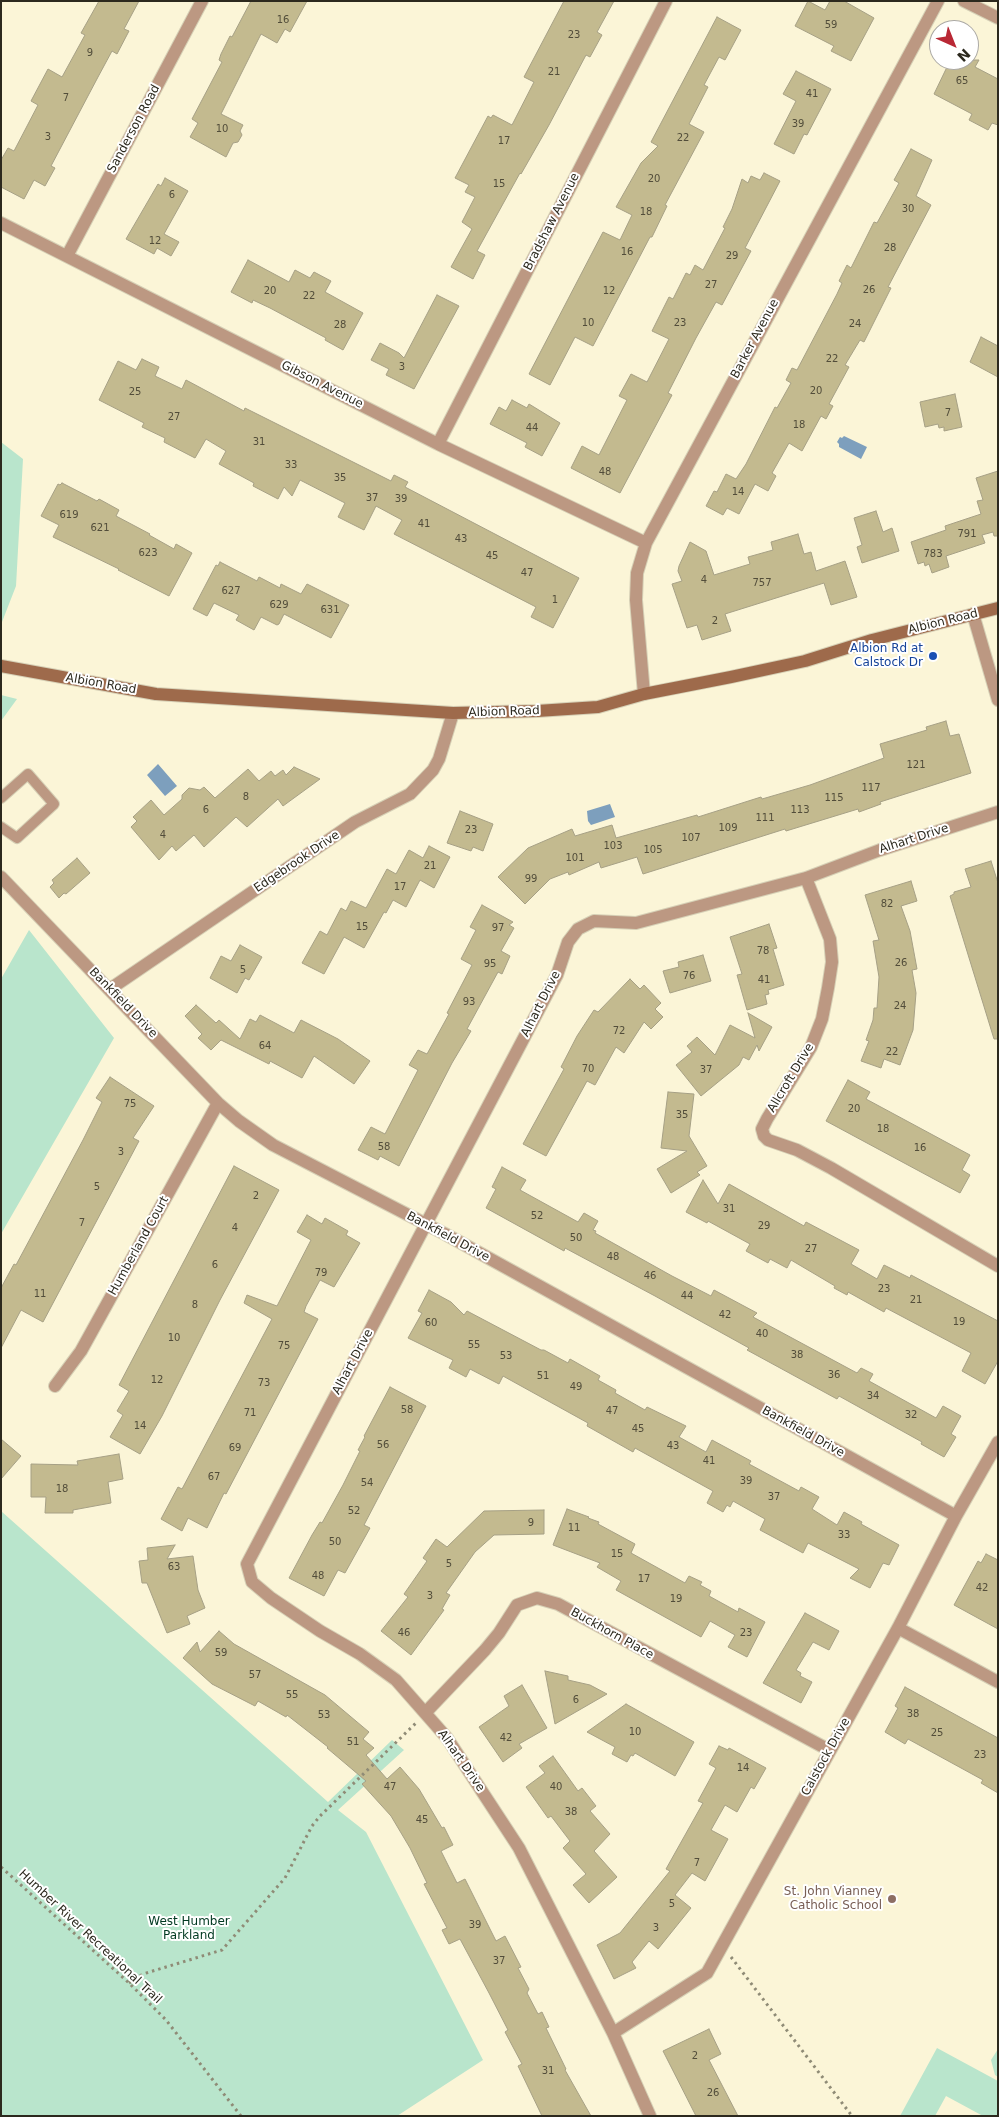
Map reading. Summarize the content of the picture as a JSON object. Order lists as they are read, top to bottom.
{
  "streets": {
    "main road": ["Albion Road"],
    "street": [
      "Sanderson Road",
      "Bradshaw Avenue",
      "Barker Avenue",
      "Gibson Avenue",
      "Alhart Drive",
      "Edgebrook Drive",
      "Bankfield Drive",
      "Allcroft Drive",
      "Humberland Court",
      "Buckhorn Place",
      "Calstock Drive"
    ],
    "path": ["Humber River Recreational Trail"]
  },
  "crossings": [
    ["Sanderson Road", "Gibson Avenue"],
    ["Bradshaw Avenue", "Gibson Avenue"],
    ["Barker Avenue", "Gibson Avenue"],
    ["Barker Avenue", "Albion Road"],
    ["Albion Road", "Edgebrook Drive"],
    ["Alhart Drive", "Bankfield Drive"],
    ["Alhart Drive", "Allcroft Drive"],
    ["Alhart Drive", "Buckhorn Place"],
    ["Alhart Drive", "Calstock Drive"],
    ["Edgebrook Drive", "Bankfield Drive"],
    ["Bankfield Drive", "Humberland Court"],
    ["Bankfield Drive", "Calstock Drive"],
    ["Buckhorn Place", "Calstock Drive"]
  ],
  "parks": ["West Humber Parkland"],
  "places": ["Albion Rd at Calstock Dr", "St. John Vianney Catholic School"],
  "house_numbers": [
    "16",
    "59",
    "23",
    "9",
    "21",
    "65",
    "41",
    "7",
    "39",
    "10",
    "3",
    "22",
    "17",
    "20",
    "15",
    "6",
    "30",
    "18",
    "12",
    "28",
    "16",
    "29",
    "27",
    "26",
    "20",
    "12",
    "22",
    "10",
    "23",
    "24",
    "28",
    "22",
    "3",
    "20",
    "25",
    "7",
    "27",
    "18",
    "44",
    "31",
    "33",
    "48",
    "35",
    "14",
    "37",
    "39",
    "619",
    "41",
    "621",
    "791",
    "43",
    "623",
    "783",
    "45",
    "47",
    "4",
    "757",
    "627",
    "1",
    "629",
    "631",
    "2",
    "121",
    "117",
    "8",
    "115",
    "6",
    "113",
    "111",
    "109",
    "23",
    "4",
    "107",
    "103",
    "105",
    "101",
    "21",
    "99",
    "17",
    "82",
    "15",
    "97",
    "78",
    "26",
    "95",
    "5",
    "76",
    "41",
    "93",
    "24",
    "72",
    "64",
    "22",
    "70",
    "37",
    "75",
    "20",
    "35",
    "18",
    "58",
    "16",
    "3",
    "5",
    "2",
    "31",
    "52",
    "7",
    "29",
    "4",
    "50",
    "27",
    "48",
    "6",
    "79",
    "46",
    "23",
    "11",
    "44",
    "21",
    "8",
    "42",
    "19",
    "60",
    "40",
    "10",
    "55",
    "75",
    "38",
    "53",
    "36",
    "51",
    "12",
    "73",
    "49",
    "34",
    "58",
    "47",
    "71",
    "32",
    "14",
    "45",
    "56",
    "43",
    "69",
    "41",
    "67",
    "39",
    "54",
    "18",
    "37",
    "52",
    "9",
    "11",
    "33",
    "50",
    "15",
    "5",
    "63",
    "48",
    "17",
    "42",
    "3",
    "19",
    "46",
    "23",
    "59",
    "57",
    "55",
    "6",
    "38",
    "53",
    "10",
    "25",
    "42",
    "51",
    "23",
    "14",
    "47",
    "40",
    "38",
    "45",
    "7",
    "5",
    "39",
    "3",
    "37",
    "2",
    "31",
    "26"
  ],
  "north": "bottom right"
}
